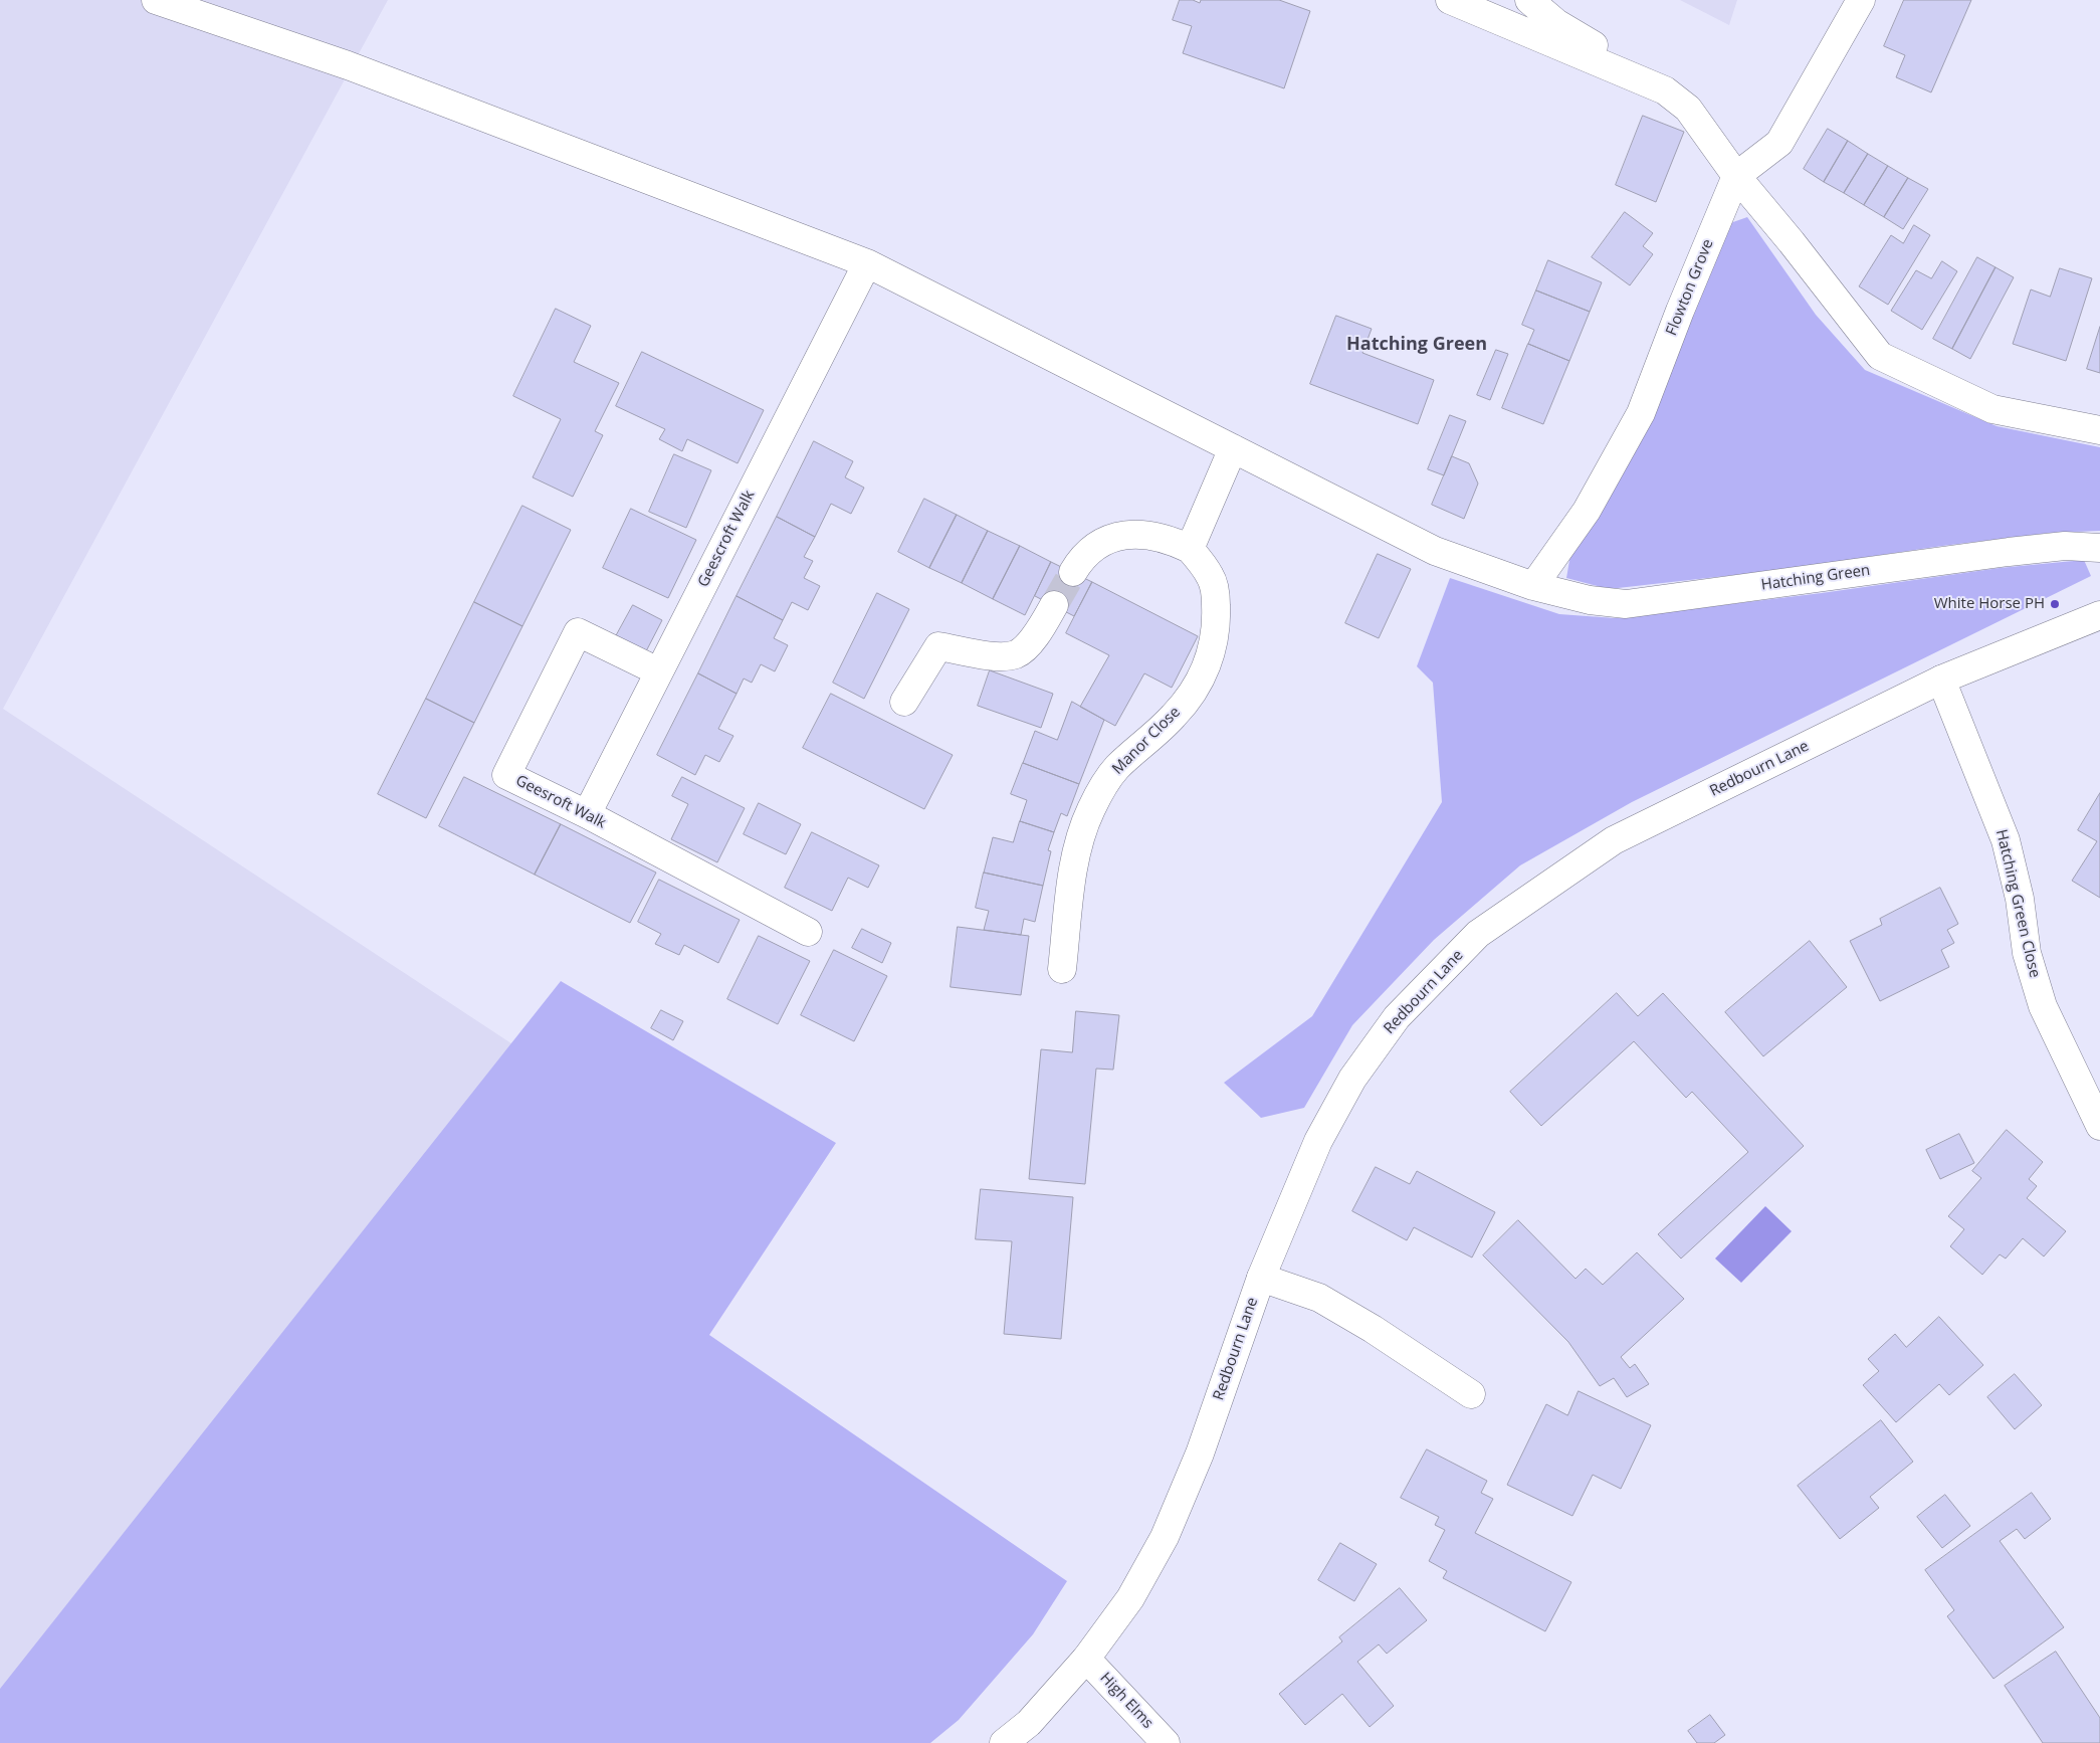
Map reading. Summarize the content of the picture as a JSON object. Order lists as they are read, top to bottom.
{
  "streets": {
    "street": [
      "Flowton Grove",
      "Geescroft Walk",
      "Hatching Green",
      "Manor Close",
      "Redbourn Lane",
      "Geesroft Walk",
      "Hatching Green Close",
      "High Elms"
    ]
  },
  "crossings": [
    ["Flowton Grove", "Hatching Green"],
    ["Geescroft Walk", "Hatching Green"],
    ["Geescroft Walk", "Geesroft Walk"],
    ["Redbourn Lane", "Hatching Green Close"],
    ["Redbourn Lane", "High Elms"]
  ],
  "districts": ["Hatching Green"],
  "places": ["White Horse PH"]
}
